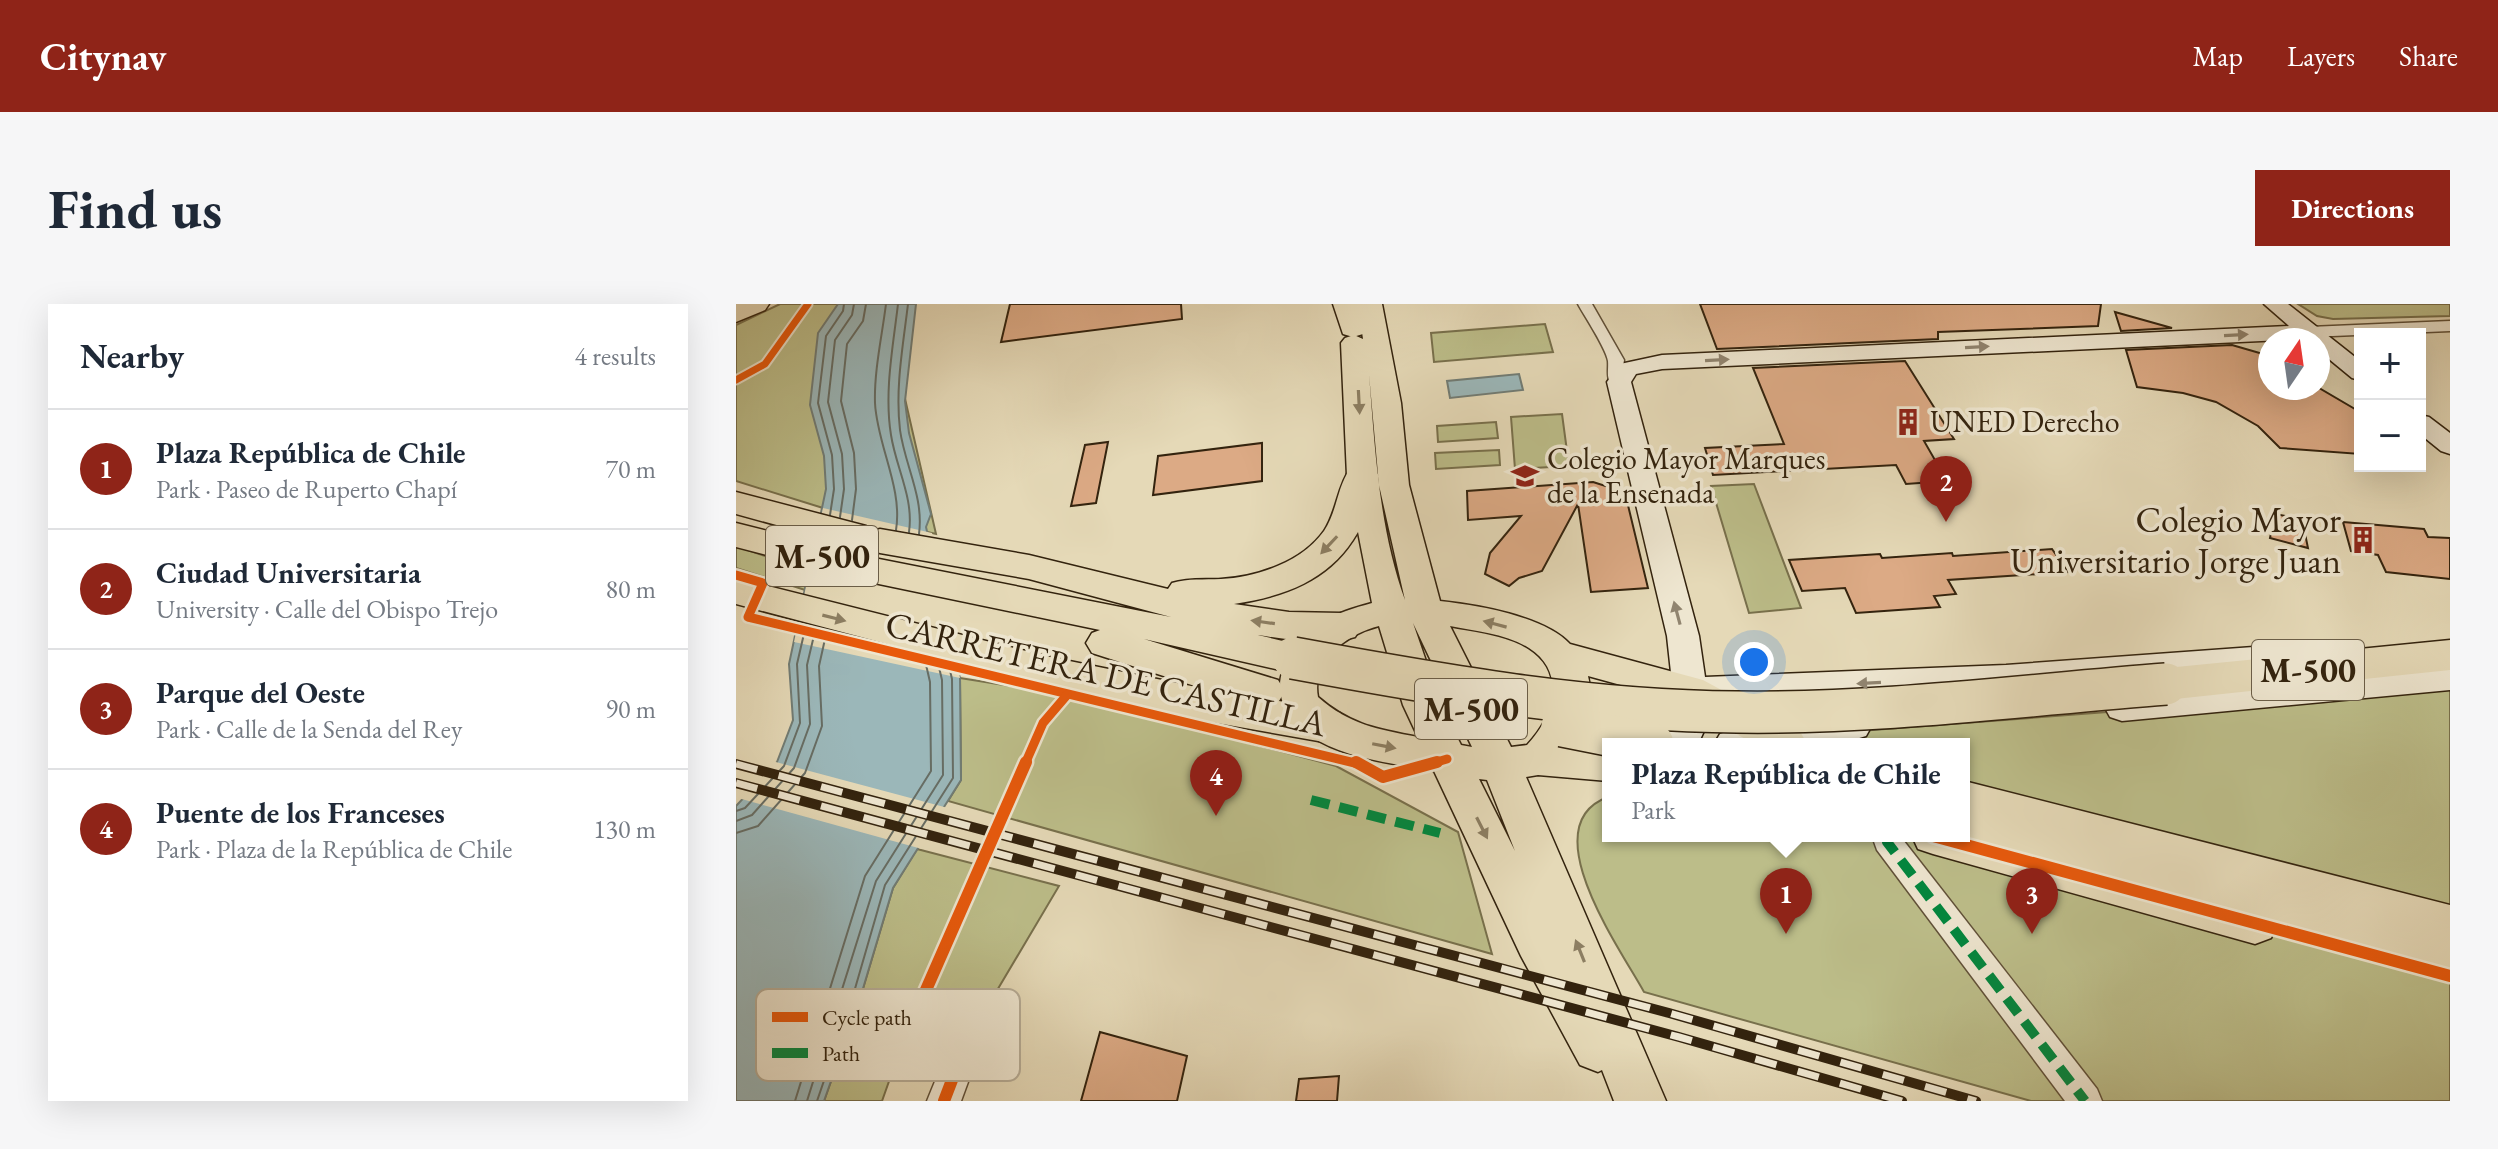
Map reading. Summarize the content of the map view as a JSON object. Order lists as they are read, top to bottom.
{
  "streets": {
    "highway": ["M-500", "CARRETERA DE CASTILLA"]
  },
  "crossings": [
    ["M-500", "CARRETERA DE CASTILLA"]
  ],
  "places": {
    "building": ["UNED Derecho", "Colegio Mayor Universitario Jorge Juan"],
    "school or university": ["Colegio Mayor Marques de la Ensenada"]
  },
  "legend": ["Cycle path", "Path"],
  "north": "top",
  "page": {
    "header": "Citynav",
    "nav": ["Map", "Layers", "Share"],
    "buttons": "Directions",
    "title": "Find us",
    "heading": ["Nearby", "4 results"],
    "map_buttons": ["+", "−"],
    "list": [
      {
        "mark": "1",
        "name": "Plaza República de Chile",
        "note": "Park · Paseo de Ruperto Chapí",
        "value": "70 m"
      },
      {
        "mark": "2",
        "name": "Ciudad Universitaria",
        "note": "University · Calle del Obispo Trejo",
        "value": "80 m"
      },
      {
        "mark": "3",
        "name": "Parque del Oeste",
        "note": "Park · Calle de la Senda del Rey",
        "value": "90 m"
      },
      {
        "mark": "4",
        "name": "Puente de los Franceses",
        "note": "Park · Plaza de la República de Chile",
        "value": "130 m"
      }
    ],
    "pins": [
      "2",
      "4",
      "1",
      "3"
    ],
    "popup": ["Plaza República de Chile", "Park"]
  }
}
